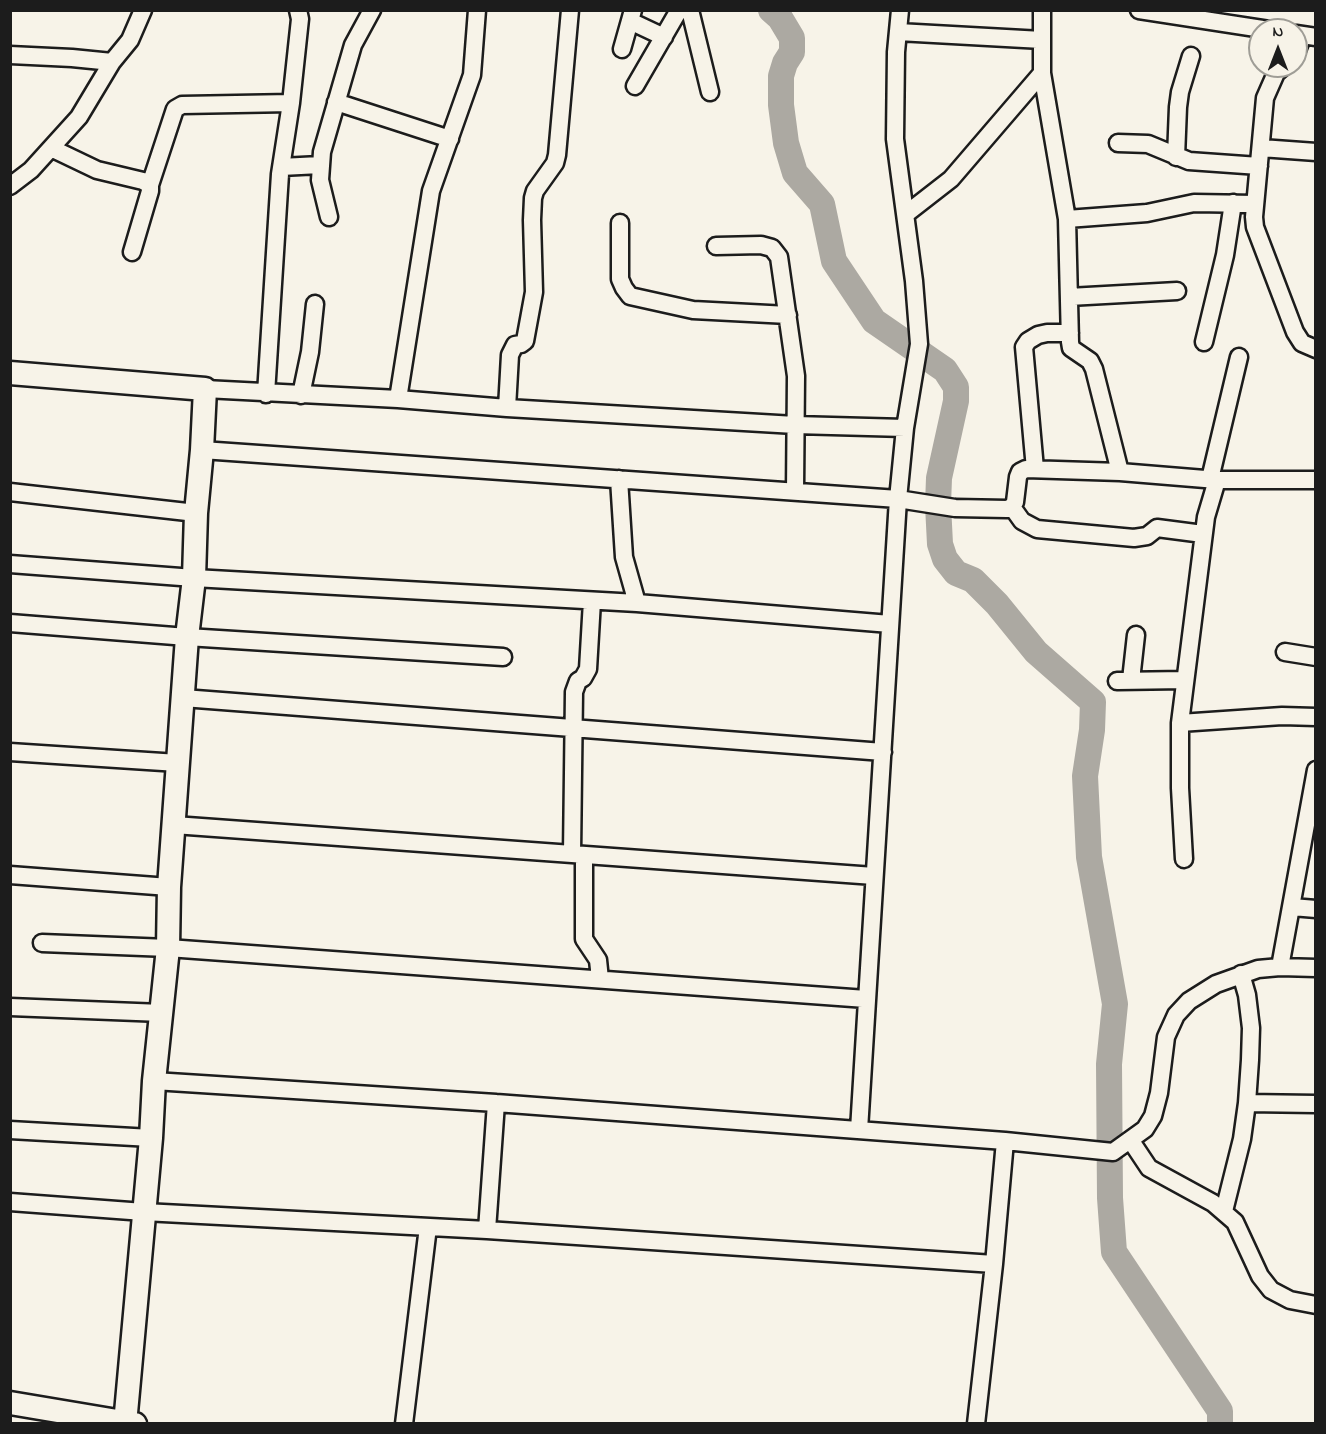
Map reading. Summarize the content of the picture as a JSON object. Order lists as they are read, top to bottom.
{
  "north": "top"
}
